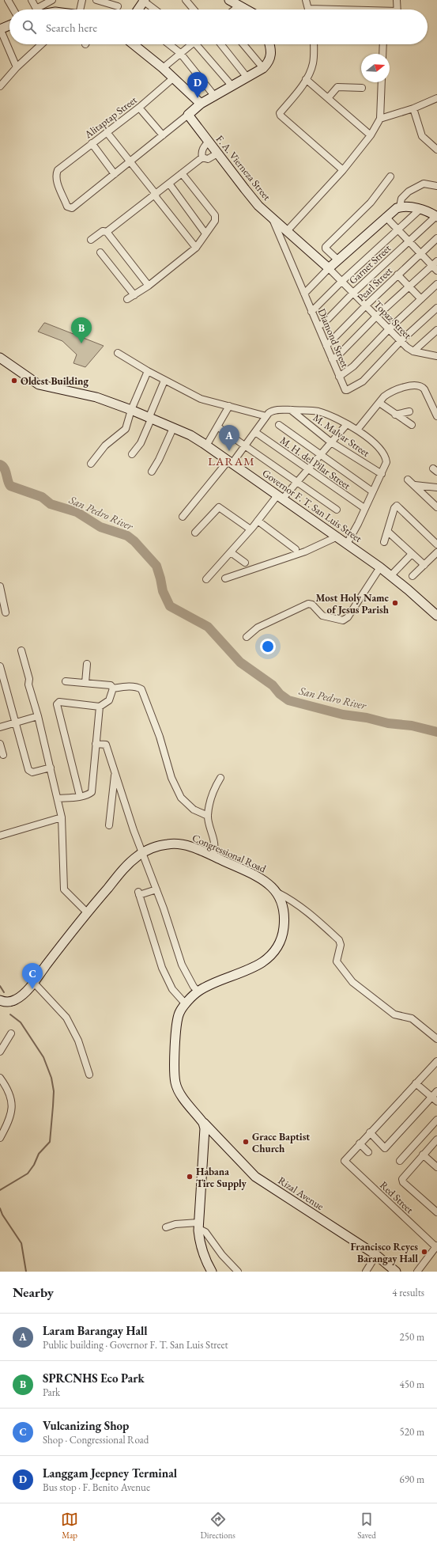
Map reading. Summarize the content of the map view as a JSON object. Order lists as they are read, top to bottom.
{
  "streets": {
    "street": [
      "Alitaptap Street",
      "F. A. Vierneza Street",
      "Garnet Street",
      "Pearl Street",
      "Topaz Street",
      "Diamond Street",
      "M. Malvar Street",
      "M. H. del Pilar Street",
      "Governor F. T. San Luis Street",
      "Congressional Road",
      "Rizal Avenue",
      "Red Street"
    ]
  },
  "crossings": [
    ["F. A. Vierneza Street", "Topaz Street"],
    ["F. A. Vierneza Street", "Diamond Street"],
    ["Garnet Street", "Topaz Street"],
    ["Garnet Street", "Diamond Street"],
    ["Pearl Street", "Topaz Street"],
    ["Pearl Street", "Diamond Street"],
    ["Topaz Street", "Diamond Street"],
    ["Congressional Road", "Rizal Avenue"]
  ],
  "districts": ["LARAM"],
  "water": ["San Pedro River"],
  "places": [
    "Oldest Building",
    "Most Holy Name of Jesus Parish",
    "Grace Baptist Church",
    "Habana Tire Supply",
    "Francisco Reyes Barangay Hall"
  ],
  "north": "right",
  "page": {
    "search": "Search here",
    "pins": [
      "D",
      "B",
      "A",
      "C"
    ],
    "heading": ["Nearby", "4 results"],
    "list": [
      {
        "mark": "A",
        "name": "Laram Barangay Hall",
        "note": "Public building · Governor F. T. San Luis Street",
        "value": "250 m"
      },
      {
        "mark": "B",
        "name": "SPRCNHS Eco Park",
        "note": "Park",
        "value": "450 m"
      },
      {
        "mark": "C",
        "name": "Vulcanizing Shop",
        "note": "Shop · Congressional Road",
        "value": "520 m"
      },
      {
        "mark": "D",
        "name": "Langgam Jeepney Terminal",
        "note": "Bus stop · F. Benito Avenue",
        "value": "690 m"
      }
    ],
    "nav": ["Map", "Directions", "Saved"]
  }
}
